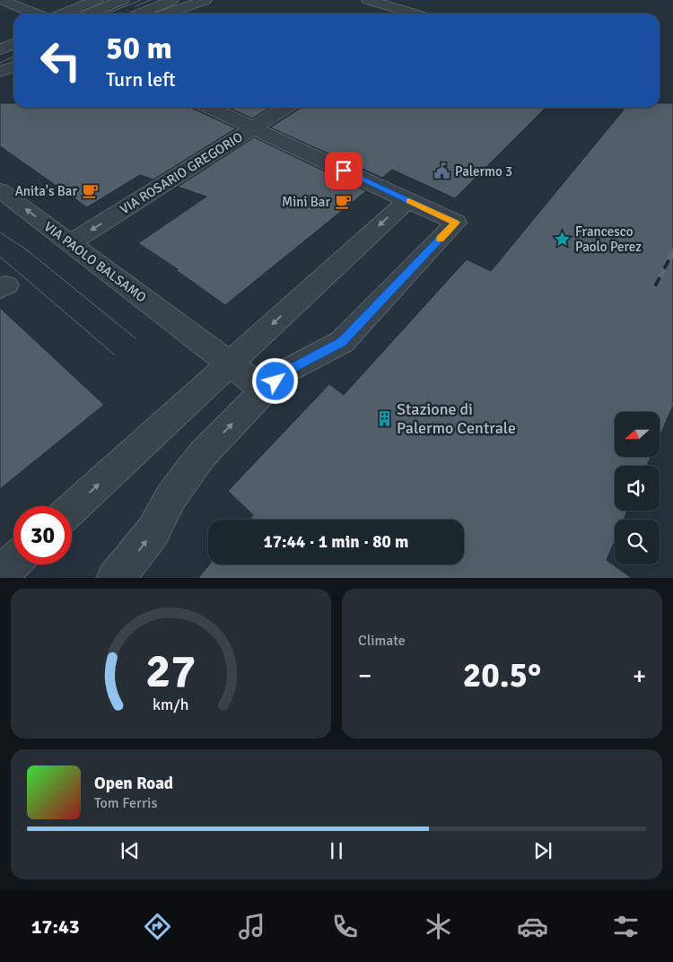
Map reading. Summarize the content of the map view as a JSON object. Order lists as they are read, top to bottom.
{
  "streets": {
    "street": ["VIA ROSARIO GREGORIO", "VIA PAOLO BALSAMO"]
  },
  "crossings": [
    ["VIA ROSARIO GREGORIO", "VIA PAOLO BALSAMO"]
  ],
  "places": {
    "public building": ["Palermo 3"],
    "cafe": ["Anita's Bar", "Mini Bar"],
    "place": ["Francesco Paolo Perez"],
    "building": ["Stazione di Palermo Centrale"]
  },
  "north": "left",
  "page": {
    "turn": ["50 m", "Turn left"],
    "limit": "30",
    "trip": "17:44 · 1 min · 80 m",
    "tile": "Climate",
    "heat": ["−", "20.5°", "+"],
    "song": ["Open Road", "Tom Ferris"],
    "tabs": "17:43",
    "gauge": ["27", "km/h"]
  }
}
